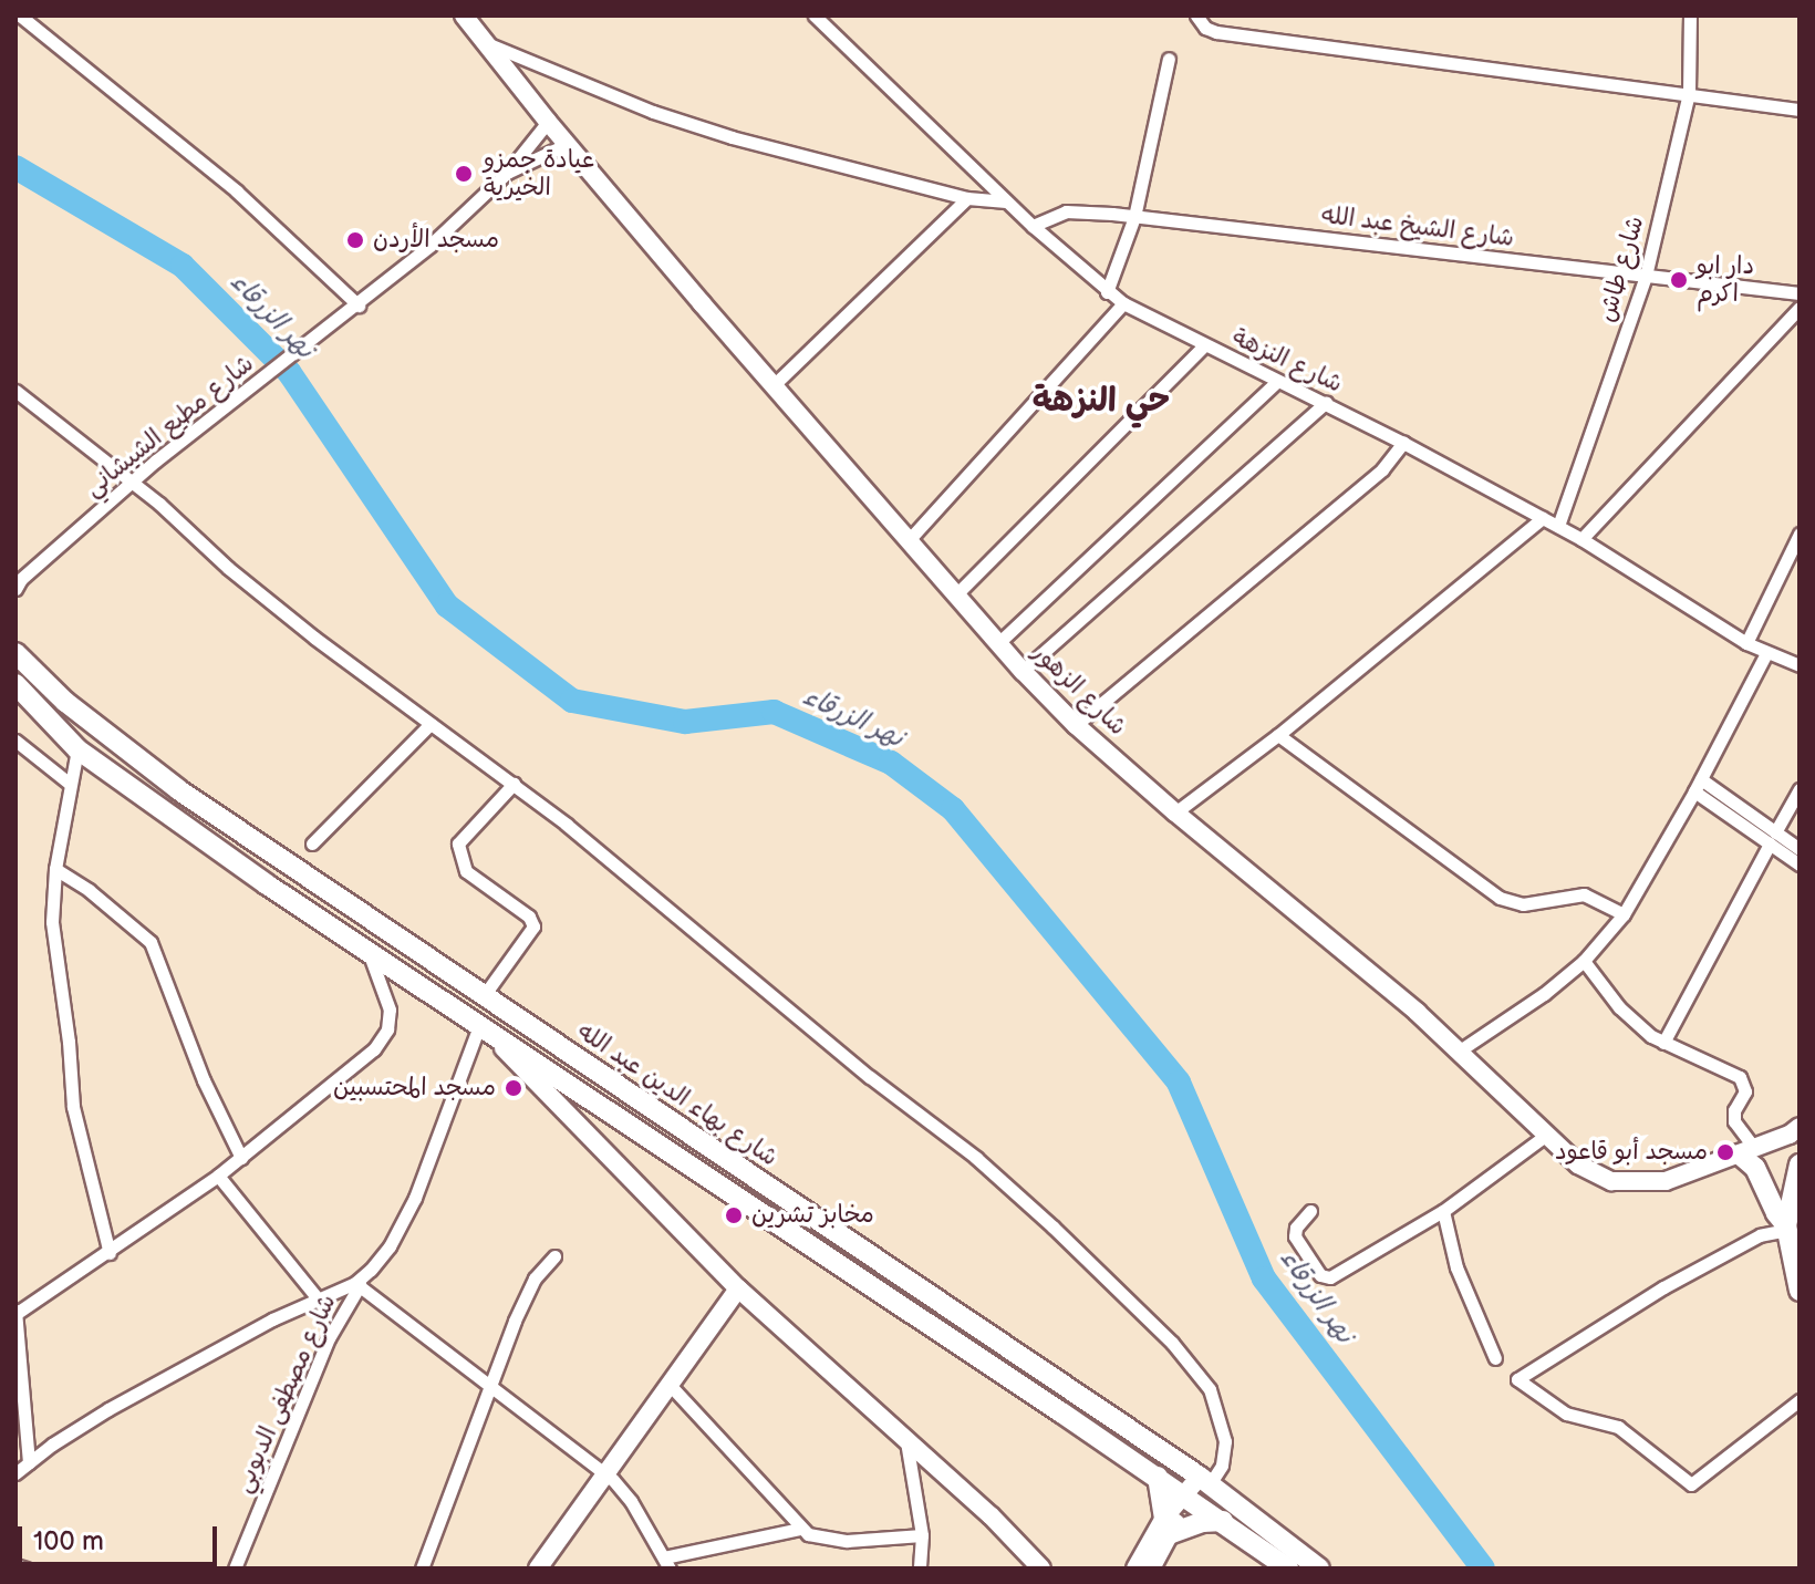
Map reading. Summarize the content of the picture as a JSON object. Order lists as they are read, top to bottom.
{
  "streets": {
    "main road": ["شارع الزهور", "شارع بهاء الدين عبد الله"],
    "street": [
      "شارع الشيخ عبد الله",
      "شارع طاش",
      "شارع النزهة",
      "شارع مطيع الشيشاني",
      "شارع مصطفى الدبوبي"
    ]
  },
  "crossings": [
    ["شارع الشيخ عبد الله", "شارع طاش"],
    ["شارع الشيخ عبد الله", "شارع النزهة"],
    ["شارع طاش", "شارع النزهة"],
    ["شارع مطيع الشيشاني", "شارع الزهور"]
  ],
  "districts": ["حي النزهة"],
  "water": ["نهر الزرقاء"],
  "places": [
    "عيادة جمزو الخيرية",
    "مسجد الأردن",
    "دار ابو اكرم",
    "مسجد المحتسبين",
    "مسجد أبو قاعود",
    "مخابز تشرين"
  ],
  "scale_bar": "100 m"
}
